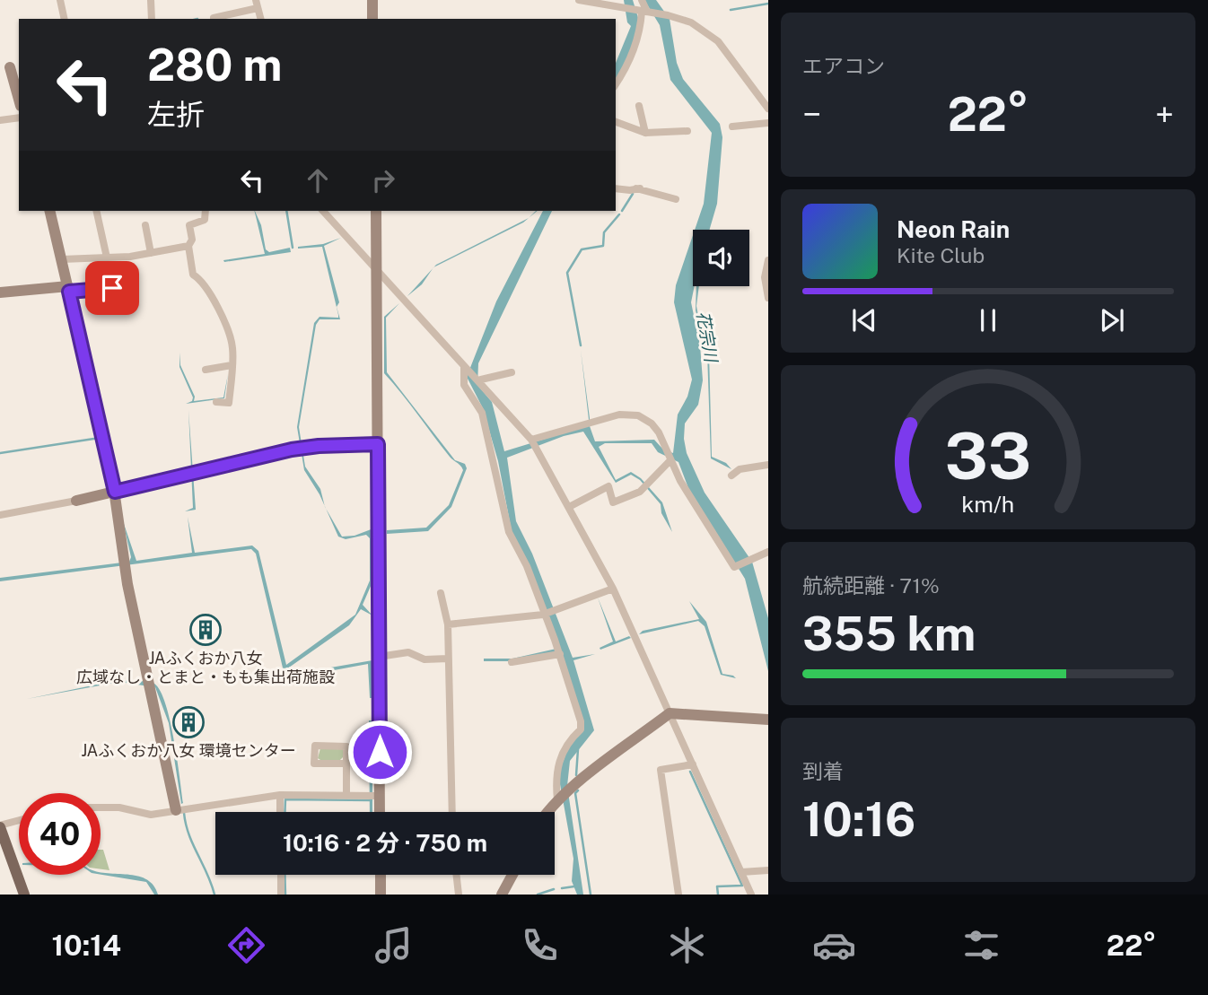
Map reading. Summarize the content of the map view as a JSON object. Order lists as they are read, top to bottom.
{
  "water": ["花宗川"],
  "places": {
    "building": ["JAふくおか八女 広域なし・とまと・もも集出荷施設", "JAふくおか八女 環境センター"]
  },
  "page": {
    "tile": [
      "エアコン",
      ["航続距離 · 71%", "355 km"],
      ["到着", "10:16"]
    ],
    "turn": ["280 m", "左折"],
    "heat": ["−", "22°", "+"],
    "song": ["Neon Rain", "Kite Club"],
    "limit": "40",
    "trip": "10:16 · 2 分 · 750 m",
    "tabs": ["10:14", "22°"],
    "gauge": ["33", "km/h"]
  }
}
